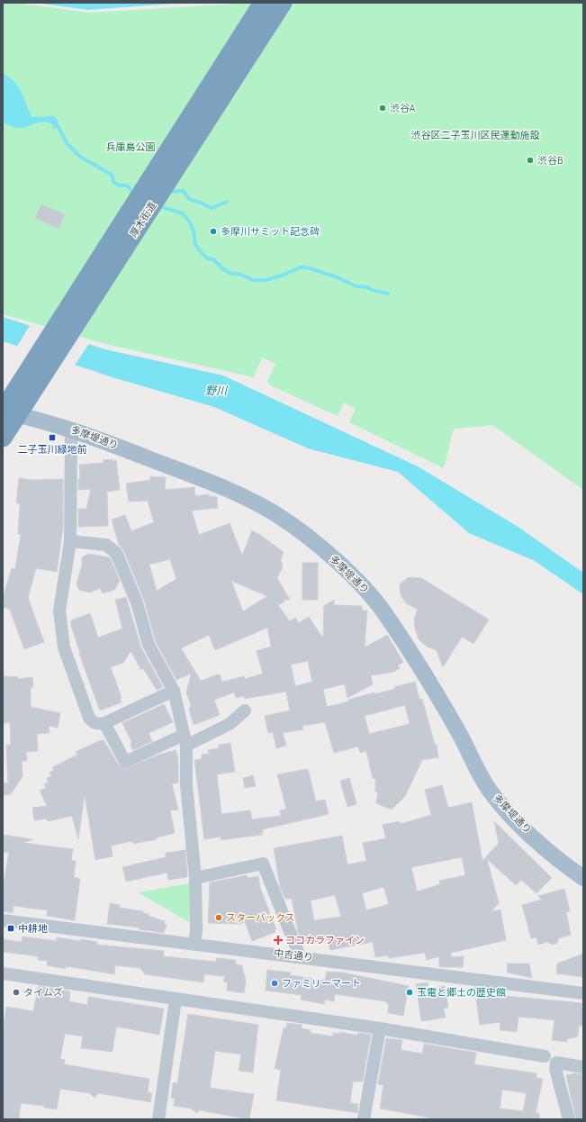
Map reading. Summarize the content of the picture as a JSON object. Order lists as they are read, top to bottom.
{
  "streets": {
    "highway": ["厚木街道"],
    "main road": ["多摩堤通り"],
    "street": ["中吉通り"]
  },
  "crossings": [
    ["厚木街道", "多摩堤通り"]
  ],
  "water": ["野川"],
  "parks": ["渋谷区二子玉川区民運動施設", "兵庫島公園"],
  "places": {
    "other": [
      "渋谷A",
      "渋谷B",
      "多摩川サミット記念碑",
      "スターバックス",
      "ファミリーマート",
      "タイムズ",
      "玉電と郷土の歴史館"
    ],
    "transit": ["二子玉川緑地前", "中耕地"],
    "health": ["ココカラファイン"]
  }
}
